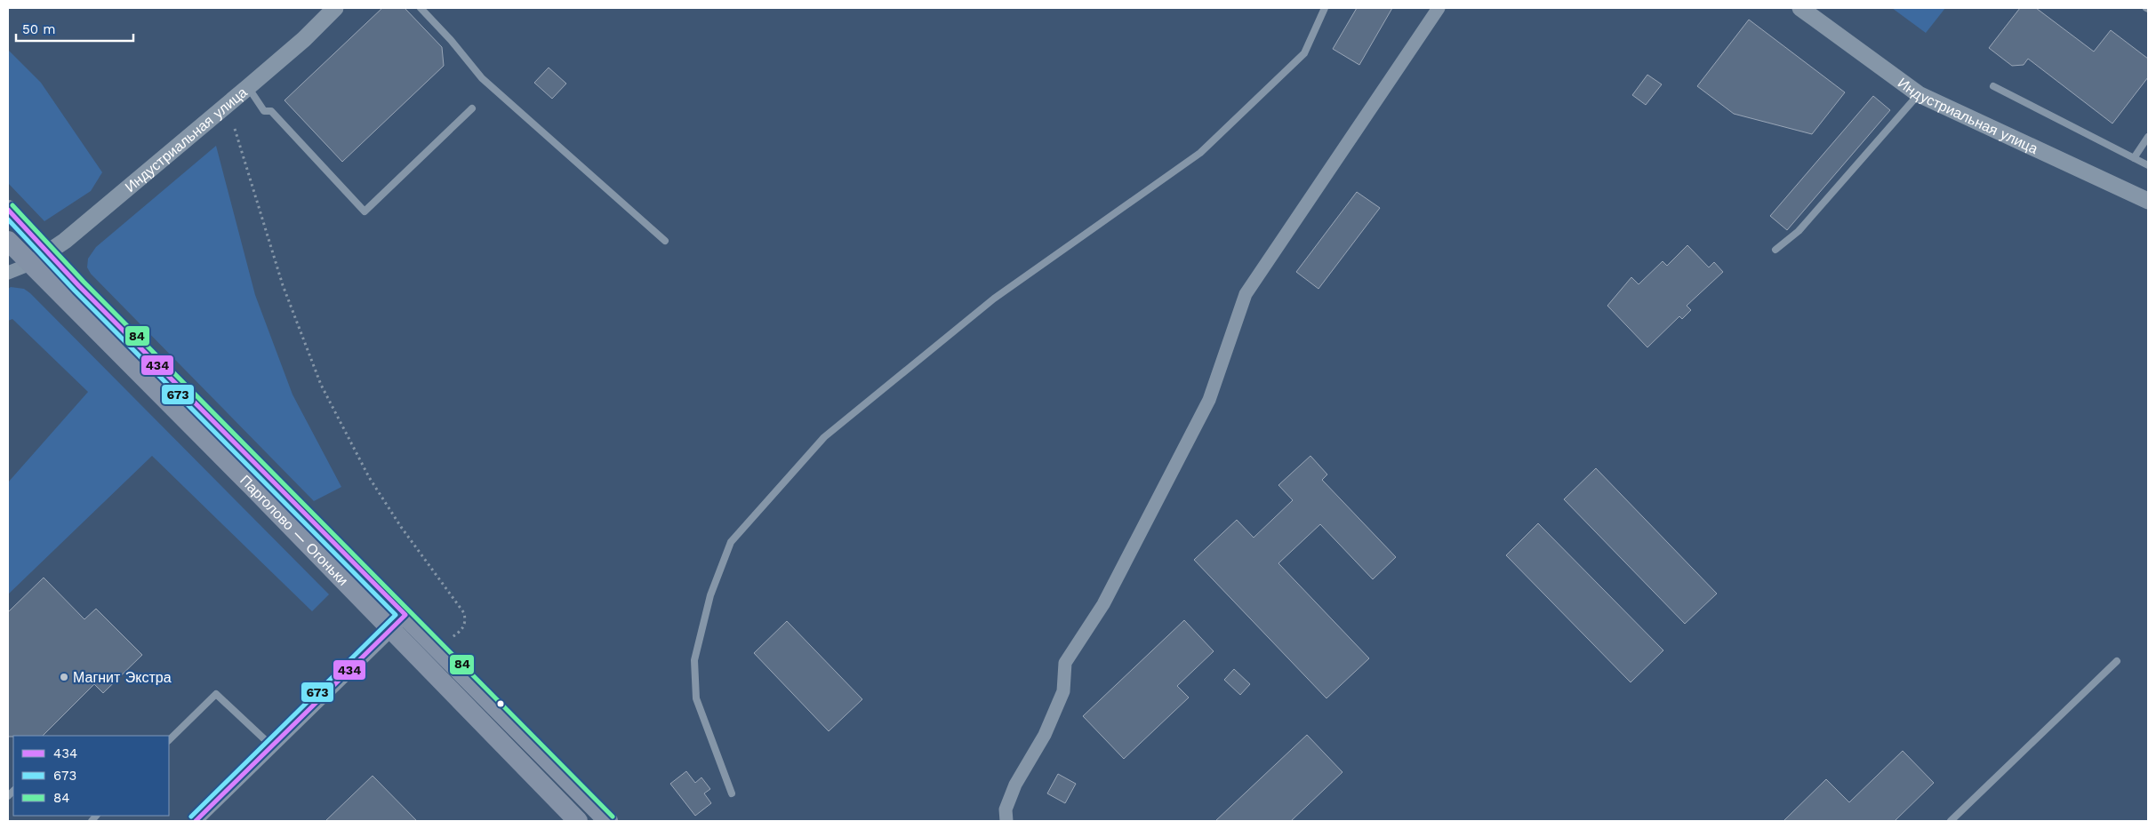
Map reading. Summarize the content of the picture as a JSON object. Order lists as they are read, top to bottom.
{
  "streets": {
    "main road": ["Парголово — Огоньки"],
    "street": ["Индустриальная улица"]
  },
  "crossings": [
    ["Индустриальная улица", "Парголово — Огоньки"]
  ],
  "places": ["Магнит Экстра"],
  "lines": ["transit line 84", "transit line 434", "transit line 673"],
  "legend": ["434", "673", "84"],
  "scale_bar": "50 m"
}
